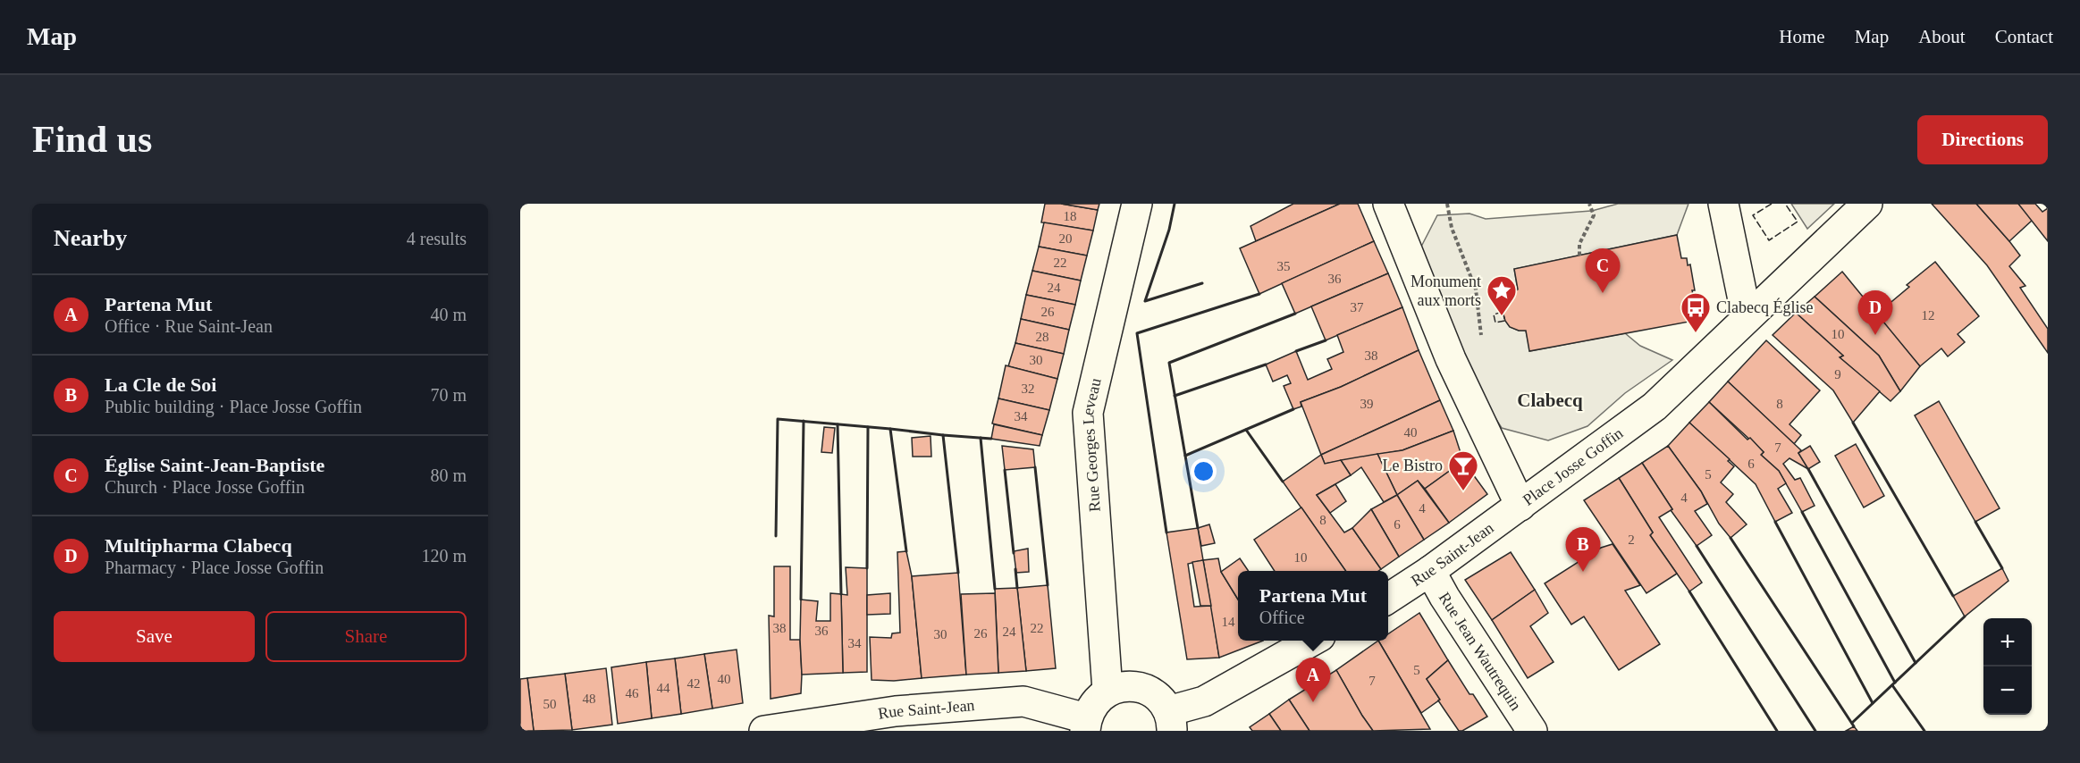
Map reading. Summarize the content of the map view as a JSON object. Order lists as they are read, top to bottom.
{
  "streets": {
    "street": [
      "Rue Georges Leveau",
      "Place Josse Goffin",
      "Rue Saint-Jean",
      "Rue Jean Wautrequin"
    ]
  },
  "crossings": [
    ["Rue Georges Leveau", "Rue Saint-Jean"],
    ["Place Josse Goffin", "Rue Saint-Jean"],
    ["Rue Saint-Jean", "Rue Jean Wautrequin"]
  ],
  "districts": ["Clabecq"],
  "places": {
    "place": ["Monument aux morts"],
    "bus stop": ["Clabecq Église"],
    "bar": ["Le Bistro"]
  },
  "house_numbers": [
    "18",
    "20",
    "22",
    "35",
    "36",
    "24",
    "37",
    "26",
    "12",
    "10",
    "28",
    "38",
    "30",
    "9",
    "32",
    "39",
    "8",
    "34",
    "40",
    "7",
    "6",
    "5",
    "4",
    "4",
    "8",
    "6",
    "2",
    "10",
    "14",
    "38",
    "22",
    "36",
    "24",
    "26",
    "30",
    "34",
    "5",
    "40",
    "7",
    "42",
    "44",
    "46",
    "48",
    "50"
  ],
  "page": {
    "header": "Map",
    "nav": [
      "Home",
      "Map",
      "About",
      "Contact"
    ],
    "buttons": [
      "Directions",
      ["Save", "Share"]
    ],
    "title": "Find us",
    "heading": ["Nearby", "4 results"],
    "pins": [
      "C",
      "D",
      "B",
      "A"
    ],
    "list": [
      {
        "mark": "A",
        "name": "Partena Mut",
        "note": "Office · Rue Saint-Jean",
        "value": "40 m"
      },
      {
        "mark": "B",
        "name": "La Cle de Soi",
        "note": "Public building · Place Josse Goffin",
        "value": "70 m"
      },
      {
        "mark": "C",
        "name": "Église Saint-Jean-Baptiste",
        "note": "Church · Place Josse Goffin",
        "value": "80 m"
      },
      {
        "mark": "D",
        "name": "Multipharma Clabecq",
        "note": "Pharmacy · Place Josse Goffin",
        "value": "120 m"
      }
    ],
    "popup": ["Partena Mut", "Office"],
    "map_buttons": ["+", "−"]
  }
}
